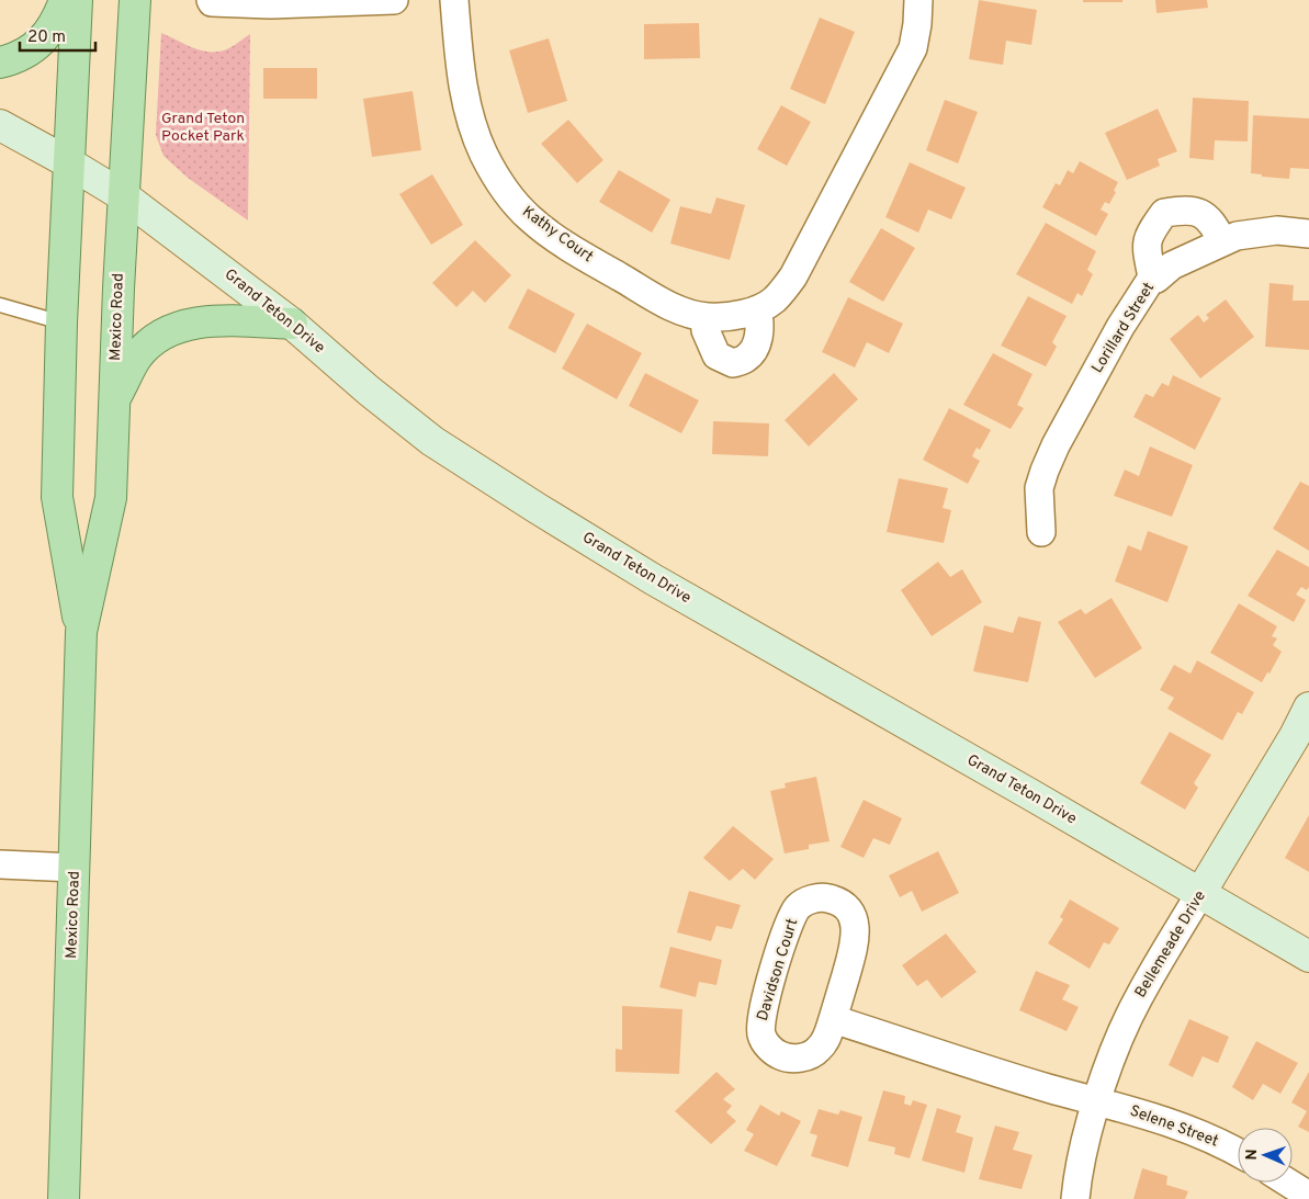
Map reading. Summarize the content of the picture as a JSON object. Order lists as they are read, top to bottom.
{
  "streets": {
    "main road": ["Mexico Road"],
    "street": [
      "Kathy Court",
      "Grand Teton Drive",
      "Lorillard Street",
      "Bellemeade Drive",
      "Davidson Court",
      "Selene Street"
    ]
  },
  "crossings": [
    ["Grand Teton Drive", "Mexico Road"],
    ["Grand Teton Drive", "Bellemeade Drive"],
    ["Bellemeade Drive", "Selene Street"]
  ],
  "parks": ["Grand Teton Pocket Park"],
  "scale_bar": "20 m",
  "north": "left"
}
